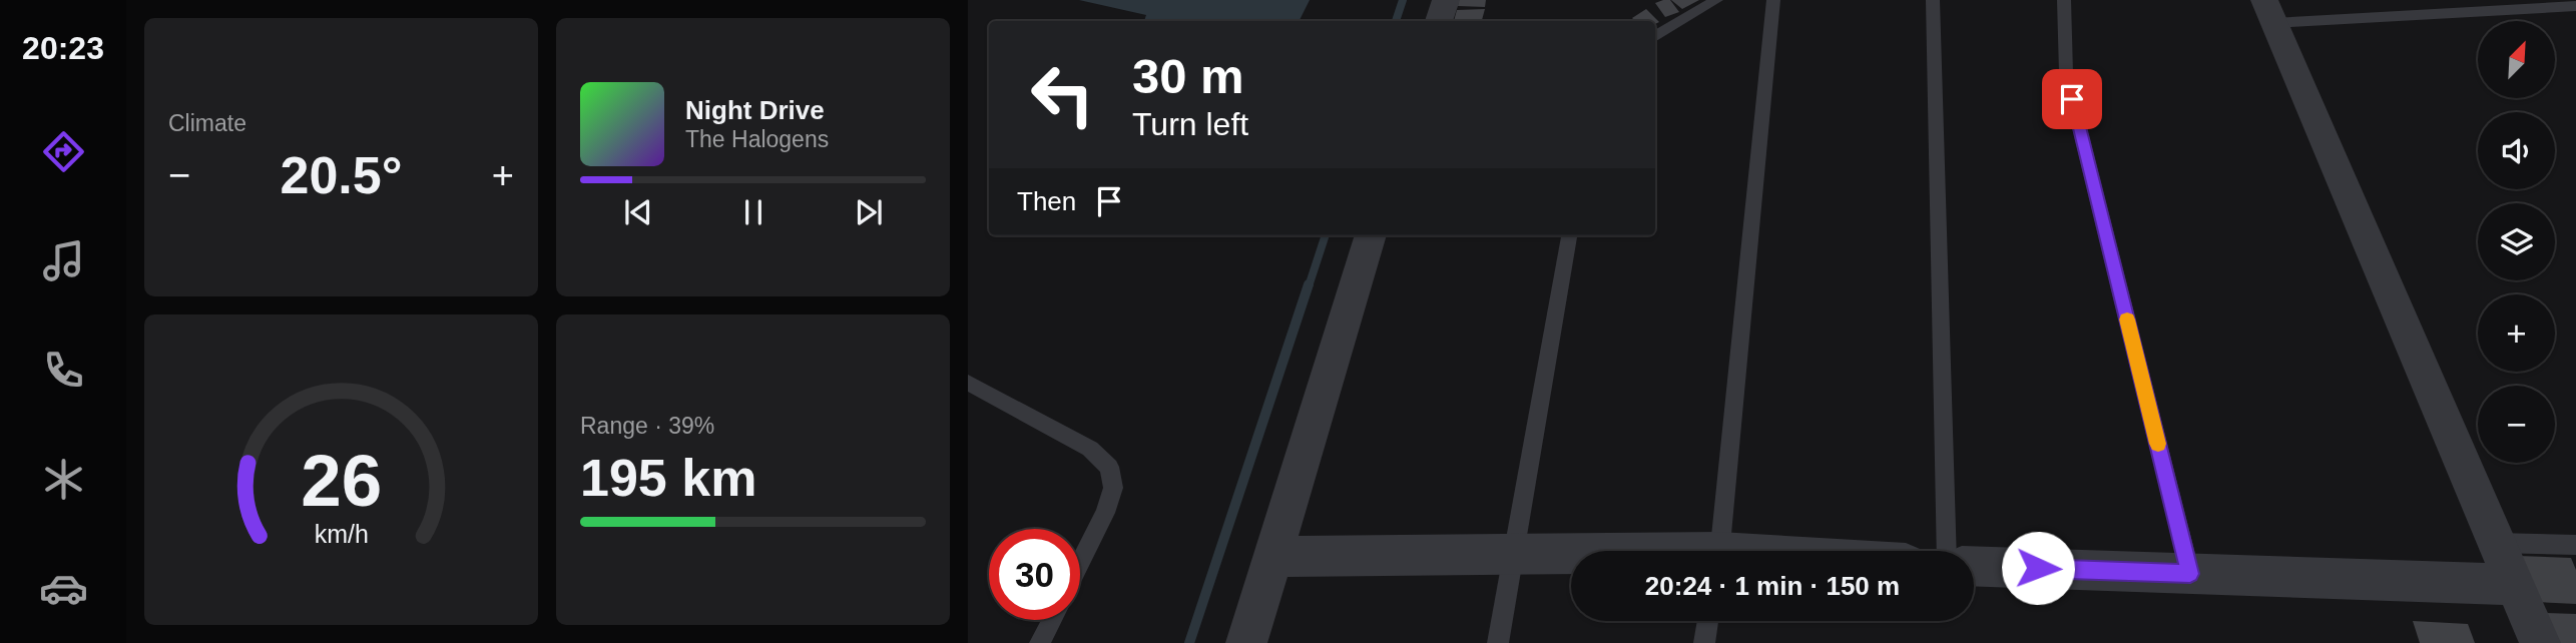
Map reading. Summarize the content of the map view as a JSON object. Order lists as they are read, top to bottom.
{
  "north": "top right",
  "page": {
    "tabs": "20:23",
    "tile": [
      "Climate",
      ["Range · 39%", "195 km"]
    ],
    "map_buttons": ["+", "−"],
    "turn": ["30 m", "Turn left"],
    "song": ["Night Drive", "The Halogens"],
    "heat": ["−", "20.5°", "+"],
    "then": "Then",
    "limit": "30",
    "trip": "20:24 · 1 min · 150 m",
    "gauge": ["26", "km/h"]
  }
}
